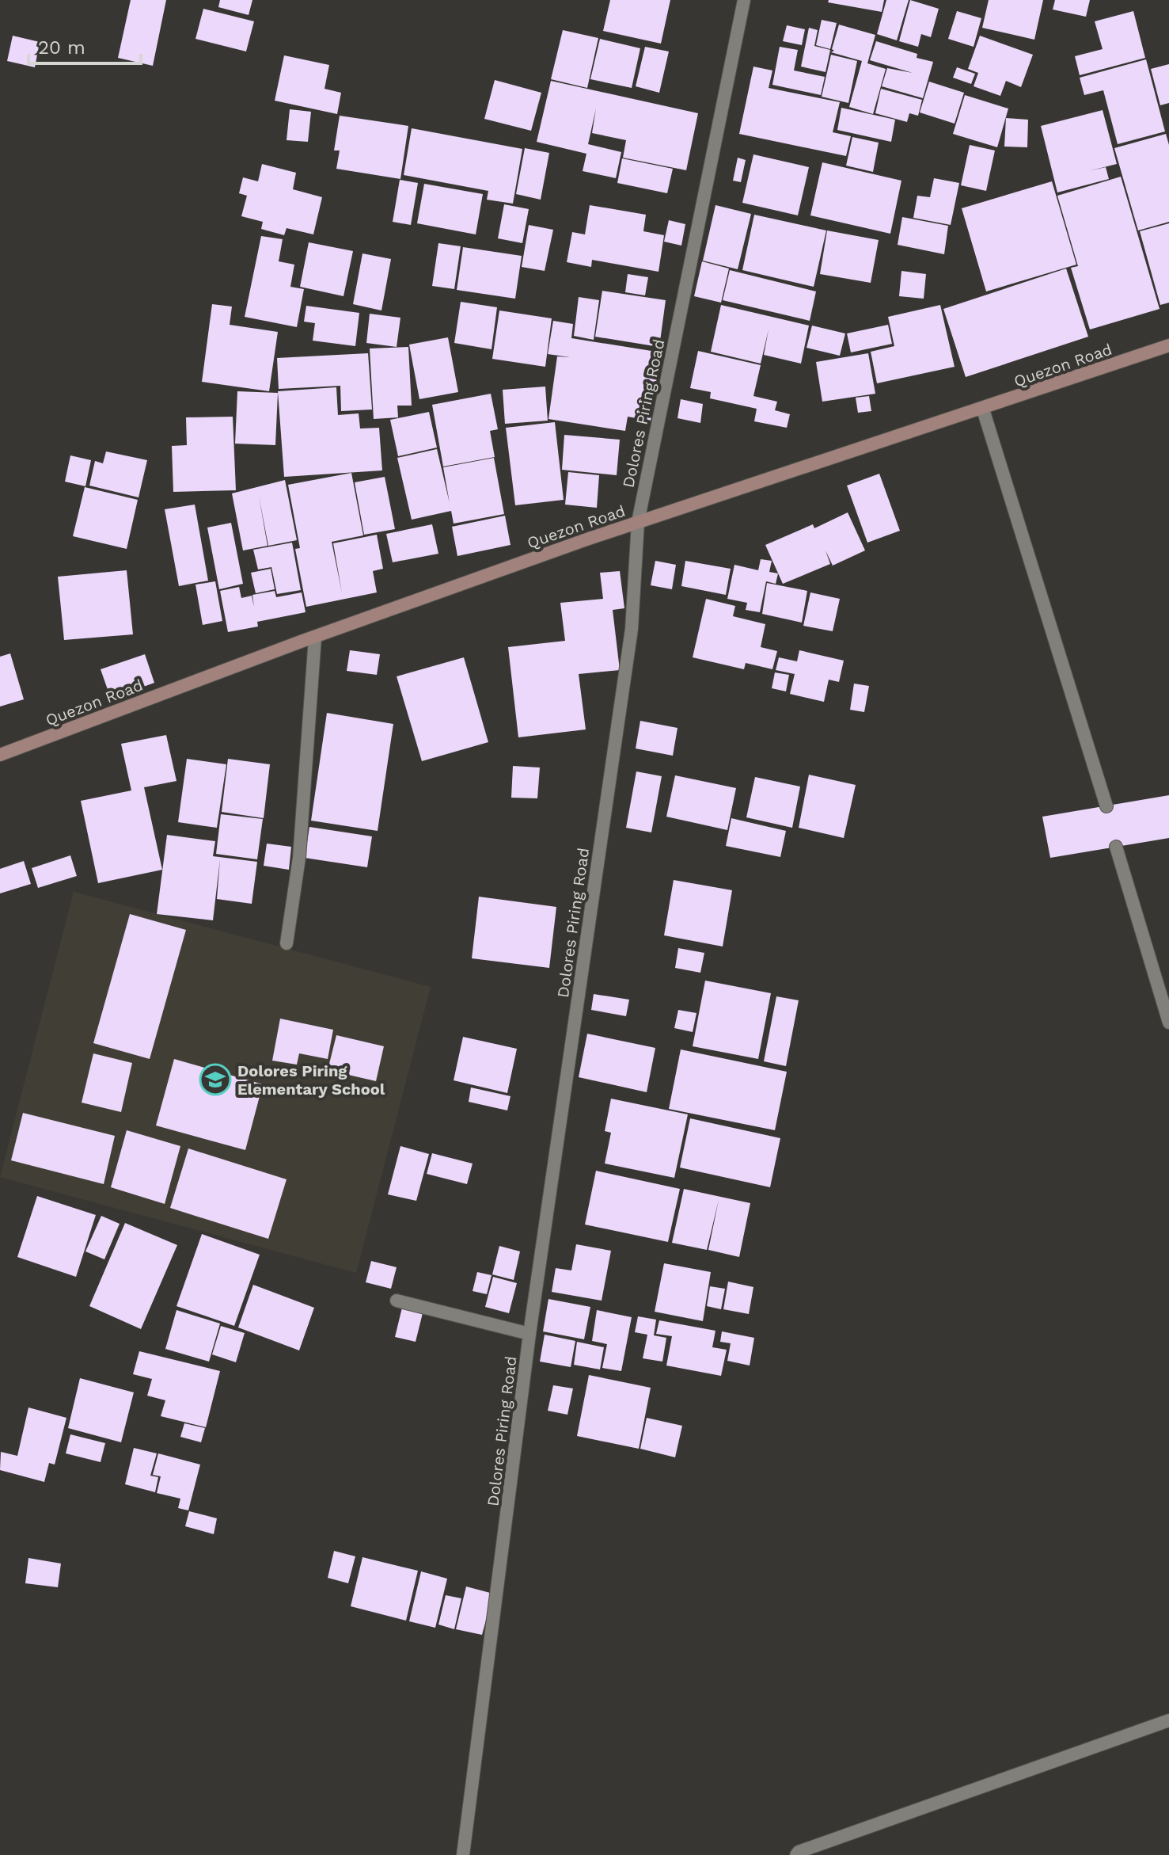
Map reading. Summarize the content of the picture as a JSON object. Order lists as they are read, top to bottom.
{
  "streets": {
    "main road": ["Quezon Road"],
    "street": ["Dolores Piring Road"]
  },
  "crossings": [
    ["Quezon Road", "Dolores Piring Road"]
  ],
  "places": {
    "school or university": ["Dolores Piring Elementary School"]
  },
  "scale_bar": "20 m"
}
